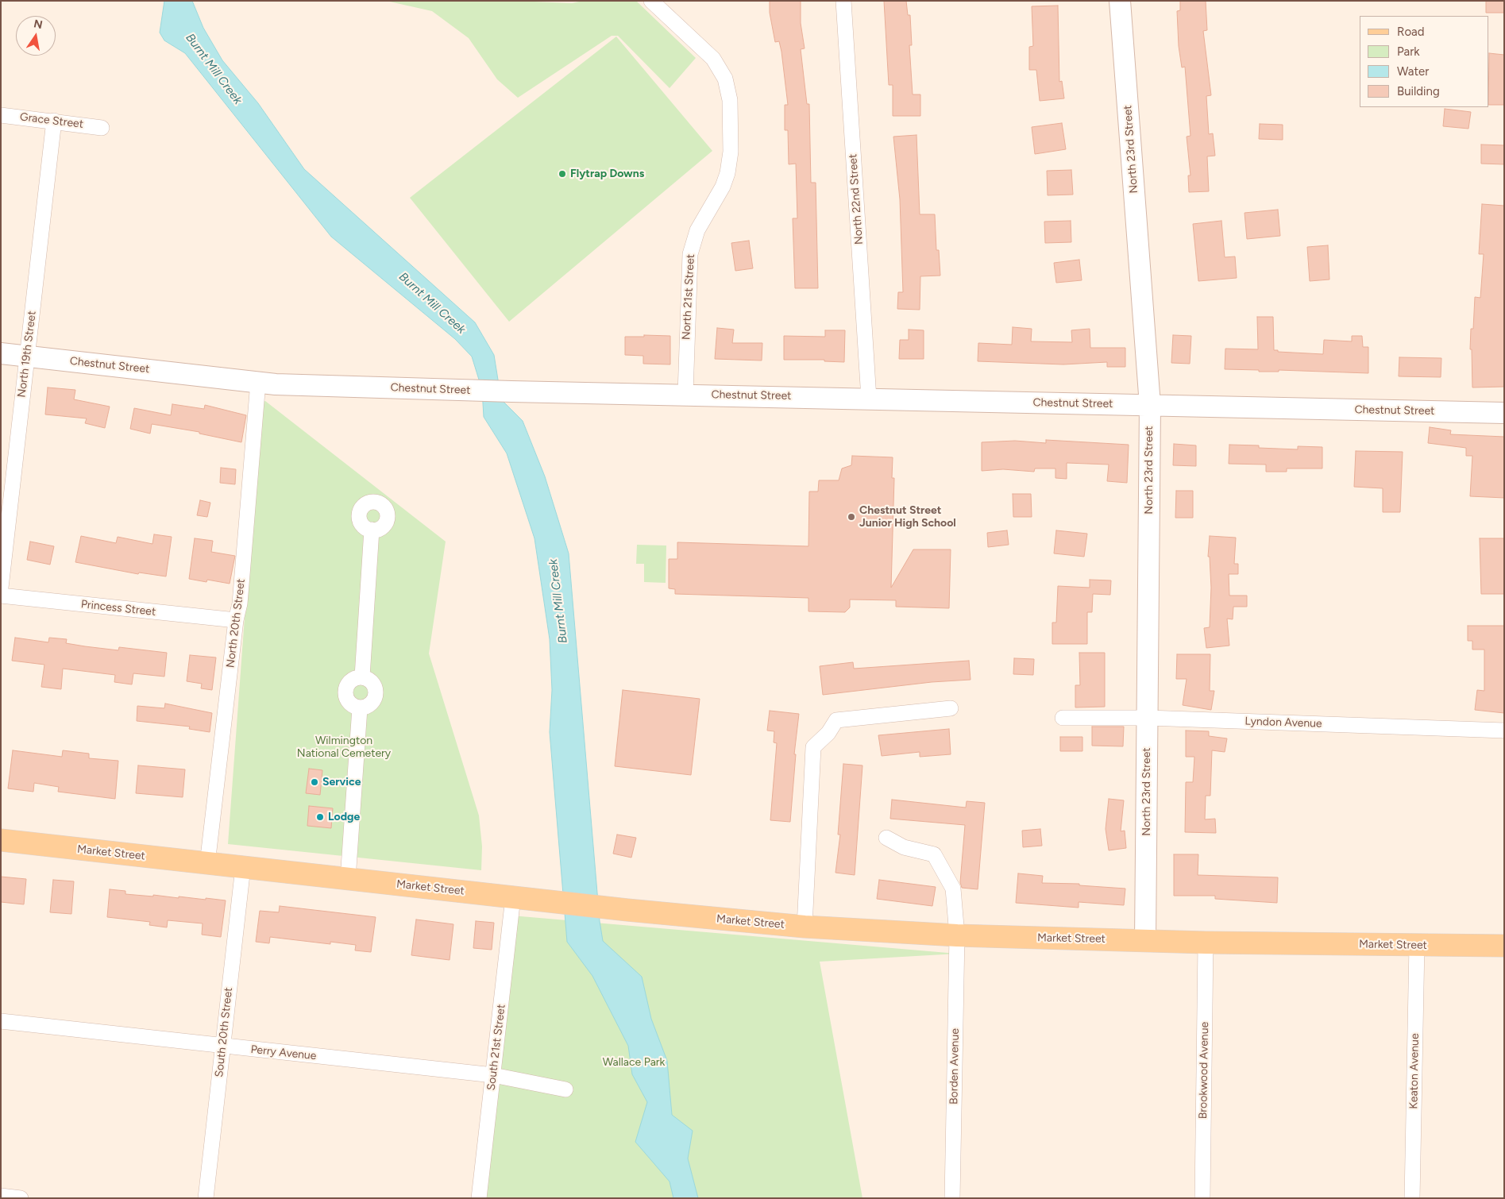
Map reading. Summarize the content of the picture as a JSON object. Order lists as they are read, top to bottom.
{
  "streets": {
    "main road": ["Market Street"],
    "street": [
      "Grace Street",
      "North 23rd Street",
      "North 22nd Street",
      "North 21st Street",
      "North 19th Street",
      "Chestnut Street",
      "Princess Street",
      "North 20th Street",
      "Lyndon Avenue",
      "South 20th Street",
      "South 21st Street",
      "Perry Avenue",
      "Borden Avenue",
      "Brookwood Avenue",
      "Keaton Avenue"
    ]
  },
  "crossings": [
    ["Grace Street", "North 19th Street"],
    ["North 23rd Street", "Chestnut Street"],
    ["North 23rd Street", "Lyndon Avenue"],
    ["North 23rd Street", "Market Street"],
    ["North 22nd Street", "Chestnut Street"],
    ["North 21st Street", "Chestnut Street"],
    ["North 19th Street", "Chestnut Street"],
    ["Chestnut Street", "North 20th Street"],
    ["Princess Street", "North 20th Street"],
    ["North 20th Street", "Market Street"],
    ["Market Street", "South 20th Street"],
    ["Market Street", "South 21st Street"],
    ["Market Street", "Borden Avenue"],
    ["Market Street", "Brookwood Avenue"],
    ["Market Street", "Keaton Avenue"],
    ["South 20th Street", "Perry Avenue"],
    ["South 21st Street", "Perry Avenue"]
  ],
  "water": ["Burnt Mill Creek"],
  "parks": ["Wilmington National Cemetery", "Wallace Park"],
  "places": [
    "Flytrap Downs",
    "Chestnut Street Junior High School",
    "Service",
    "Lodge"
  ],
  "legend": [
    "Road",
    "Park",
    "Water",
    "Building"
  ],
  "north": "top"
}
